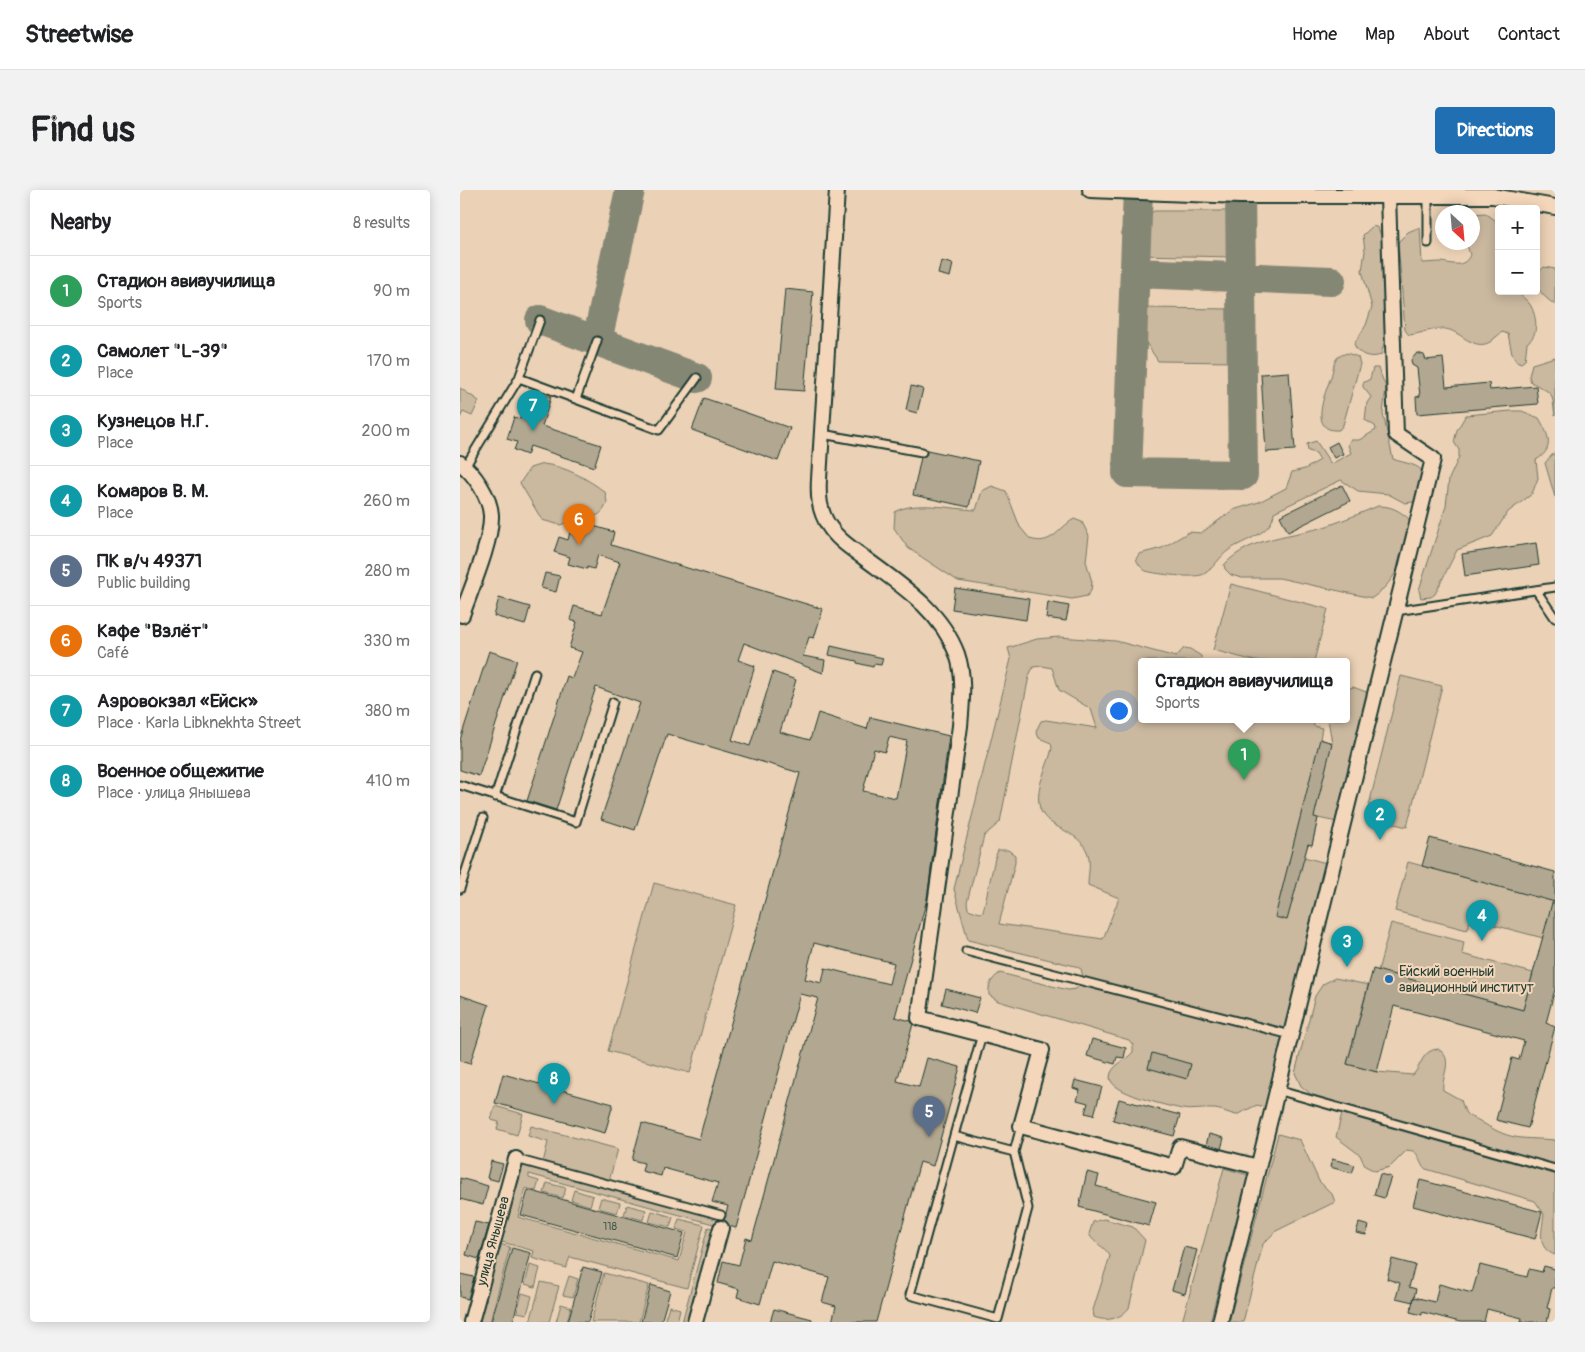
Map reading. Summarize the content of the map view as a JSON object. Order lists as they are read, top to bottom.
{
  "streets": {
    "street": ["улица Янышева"]
  },
  "places": ["Ейский военный авиационный институт"],
  "house_numbers": ["118"],
  "north": "bottom right",
  "page": {
    "header": "Streetwise",
    "nav": [
      "Home",
      "Map",
      "About",
      "Contact"
    ],
    "buttons": "Directions",
    "title": "Find us",
    "heading": ["Nearby", "8 results"],
    "map_buttons": ["+", "−"],
    "list": [
      {
        "mark": "1",
        "name": "Стадион авиаучилища",
        "note": "Sports",
        "value": "90 m"
      },
      {
        "mark": "2",
        "name": "Самолет \"L-39\"",
        "note": "Place",
        "value": "170 m"
      },
      {
        "mark": "3",
        "name": "Кузнецов Н.Г.",
        "note": "Place",
        "value": "200 m"
      },
      {
        "mark": "4",
        "name": "Комаров В. М.",
        "note": "Place",
        "value": "260 m"
      },
      {
        "mark": "5",
        "name": "ПК в/ч 49371",
        "note": "Public building",
        "value": "280 m"
      },
      {
        "mark": "6",
        "name": "Кафе \"Взлёт\"",
        "note": "Café",
        "value": "330 m"
      },
      {
        "mark": "7",
        "name": "Аэровокзал «Ейск»",
        "note": "Place · Karla Libknekhta Street",
        "value": "380 m"
      },
      {
        "mark": "8",
        "name": "Военное общежитие",
        "note": "Place · улица Янышева",
        "value": "410 m"
      }
    ],
    "pins": [
      "7",
      "6",
      "1",
      "2",
      "4",
      "3",
      "8",
      "5"
    ],
    "popup": ["Стадион авиаучилища", "Sports"]
  }
}
